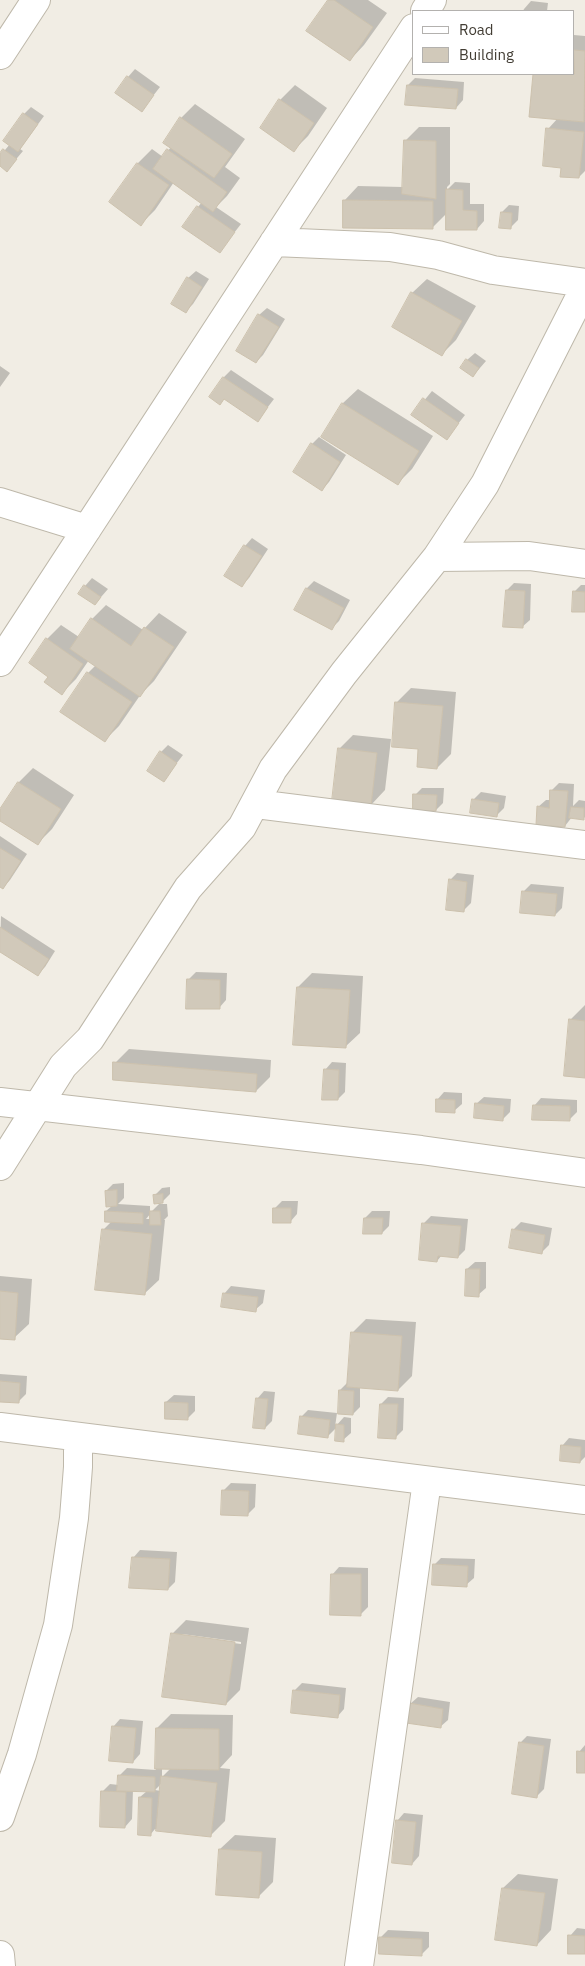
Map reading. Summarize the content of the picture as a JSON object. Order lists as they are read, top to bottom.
{
  "legend": ["Road", "Building"]
}
